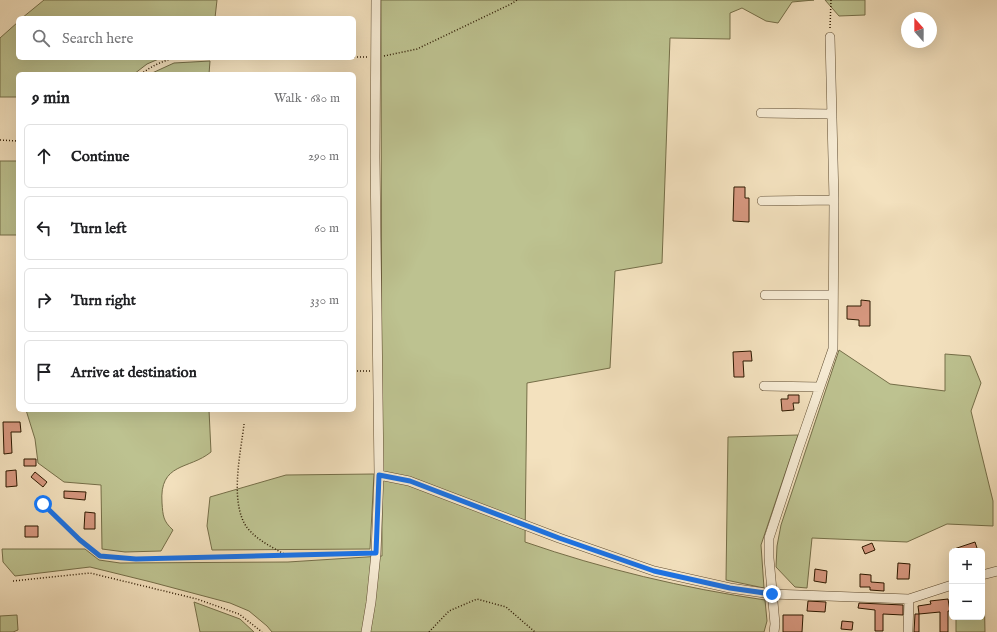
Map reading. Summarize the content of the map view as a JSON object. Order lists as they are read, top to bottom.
{
  "north": "top",
  "page": {
    "search": "Search here",
    "heading": ["9 min", "Walk · 680 m"],
    "list": [
      ["Continue", "290 m"],
      ["Turn left", "60 m"],
      ["Turn right", "330 m"],
      "Arrive at destination"
    ],
    "map_buttons": ["+", "−"]
  }
}
